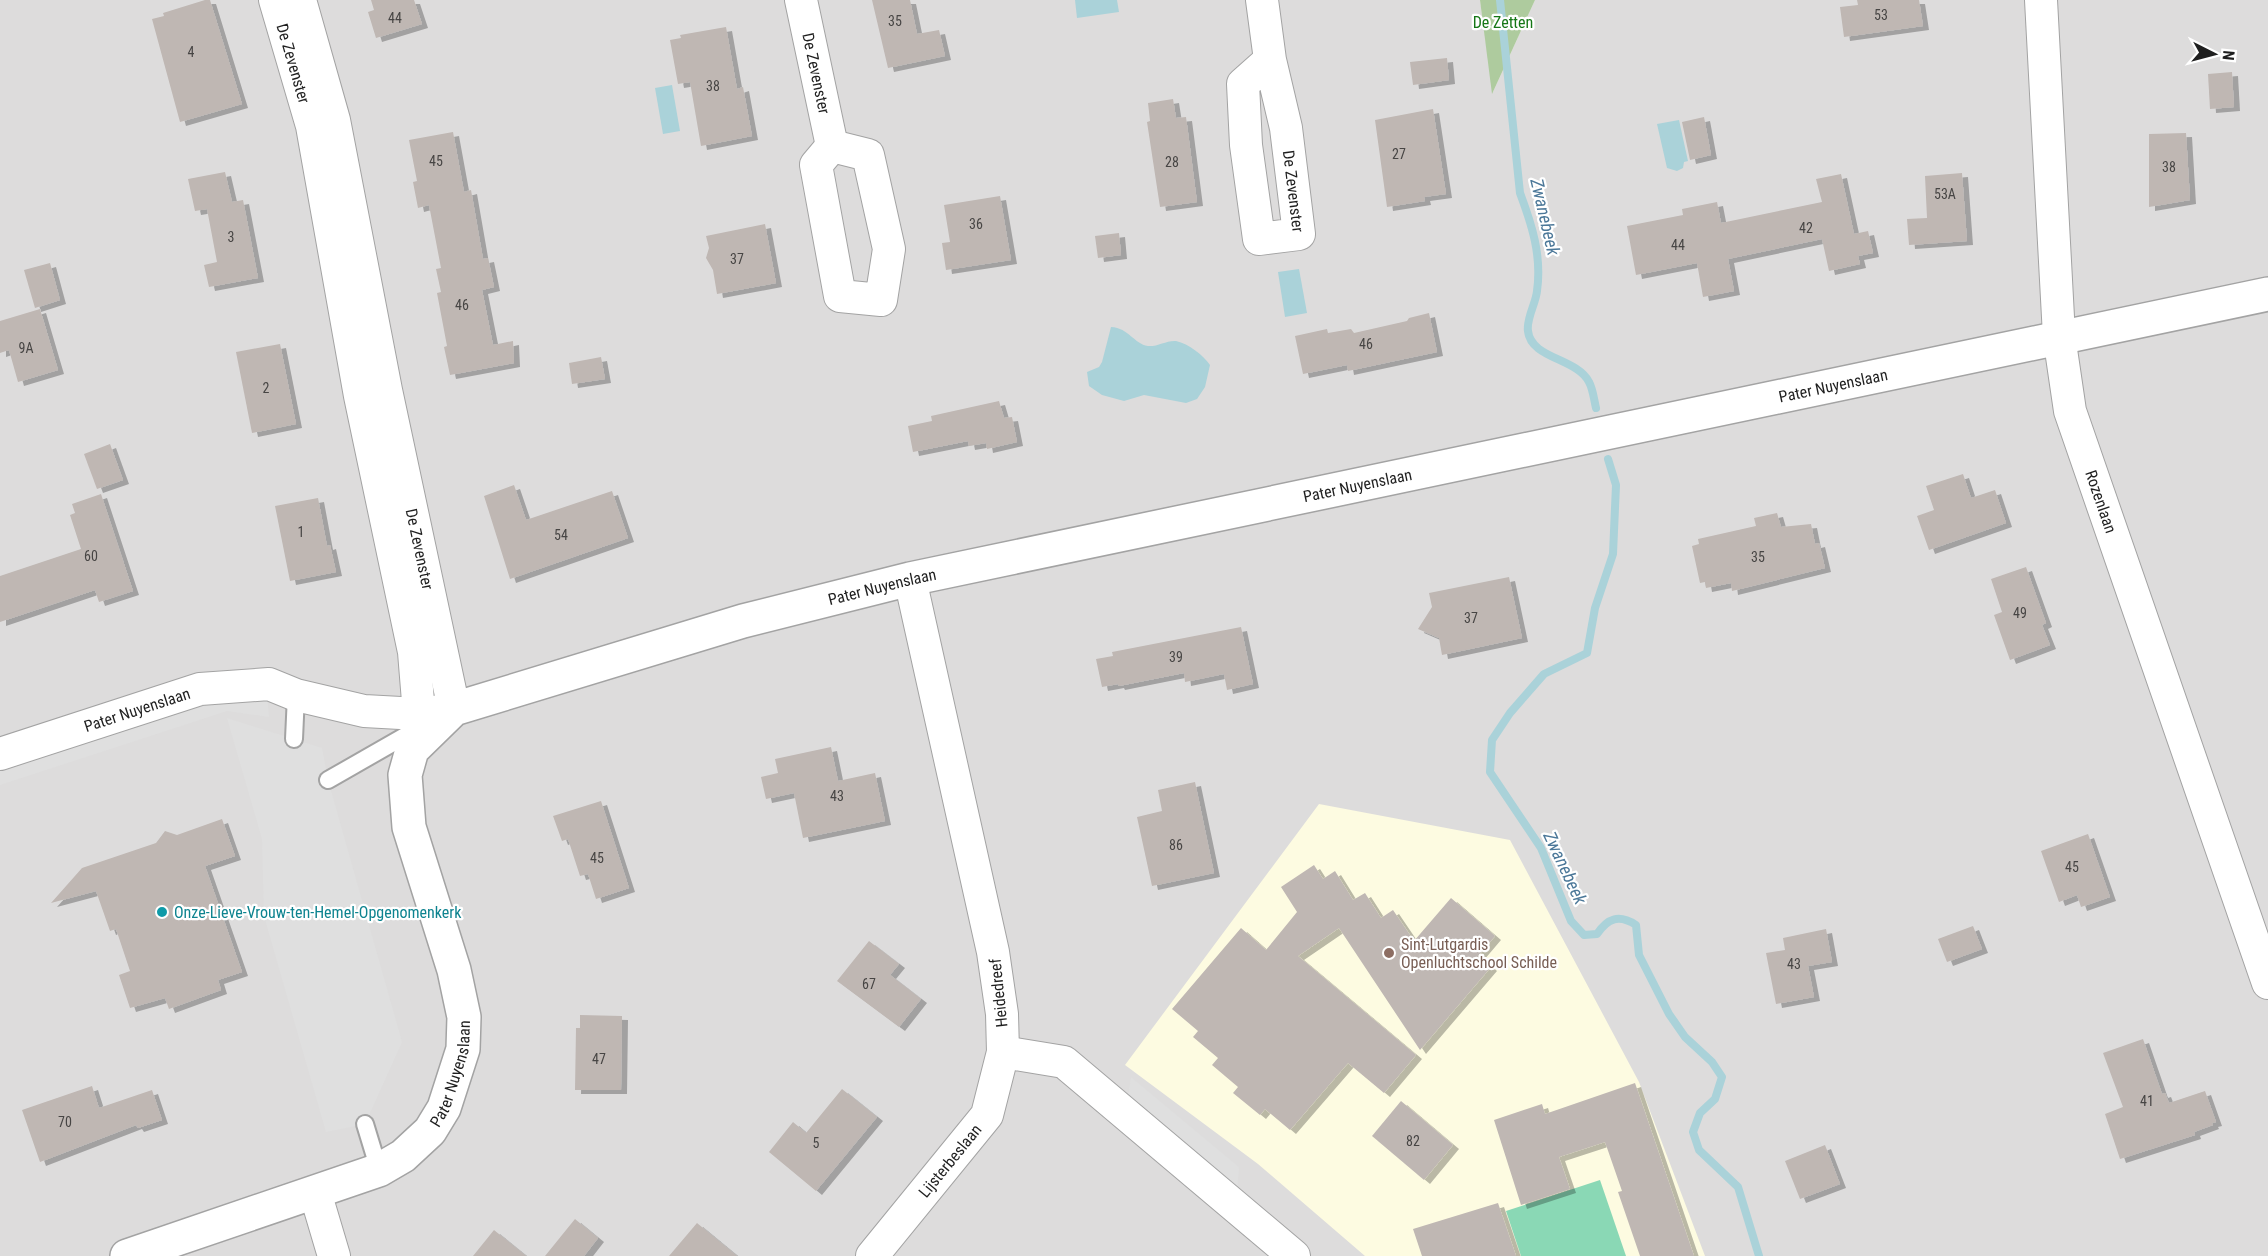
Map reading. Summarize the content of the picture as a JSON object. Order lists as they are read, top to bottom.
{
  "streets": {
    "street": [
      "De Zevenster",
      "Pater Nuyenslaan",
      "Rozenlaan",
      "Heidedreef",
      "Lijsterbeslaan"
    ]
  },
  "crossings": [
    ["De Zevenster", "Pater Nuyenslaan"],
    ["Pater Nuyenslaan", "Rozenlaan"],
    ["Pater Nuyenslaan", "Heidedreef"],
    ["Heidedreef", "Lijsterbeslaan"]
  ],
  "water": ["Zwanebeek"],
  "parks": ["De Zetten"],
  "places": ["Onze-Lieve-Vrouw-ten-Hemel-Opgenomenkerk", "Sint-Lutgardis Openluchtschool Schilde"],
  "house_numbers": [
    "53",
    "44",
    "35",
    "4",
    "38",
    "27",
    "45",
    "28",
    "38",
    "53A",
    "36",
    "42",
    "3",
    "44",
    "37",
    "46",
    "46",
    "9A",
    "2",
    "1",
    "54",
    "60",
    "35",
    "49",
    "37",
    "39",
    "43",
    "86",
    "45",
    "45",
    "43",
    "67",
    "47",
    "41",
    "70",
    "82",
    "5"
  ],
  "north": "right"
}
